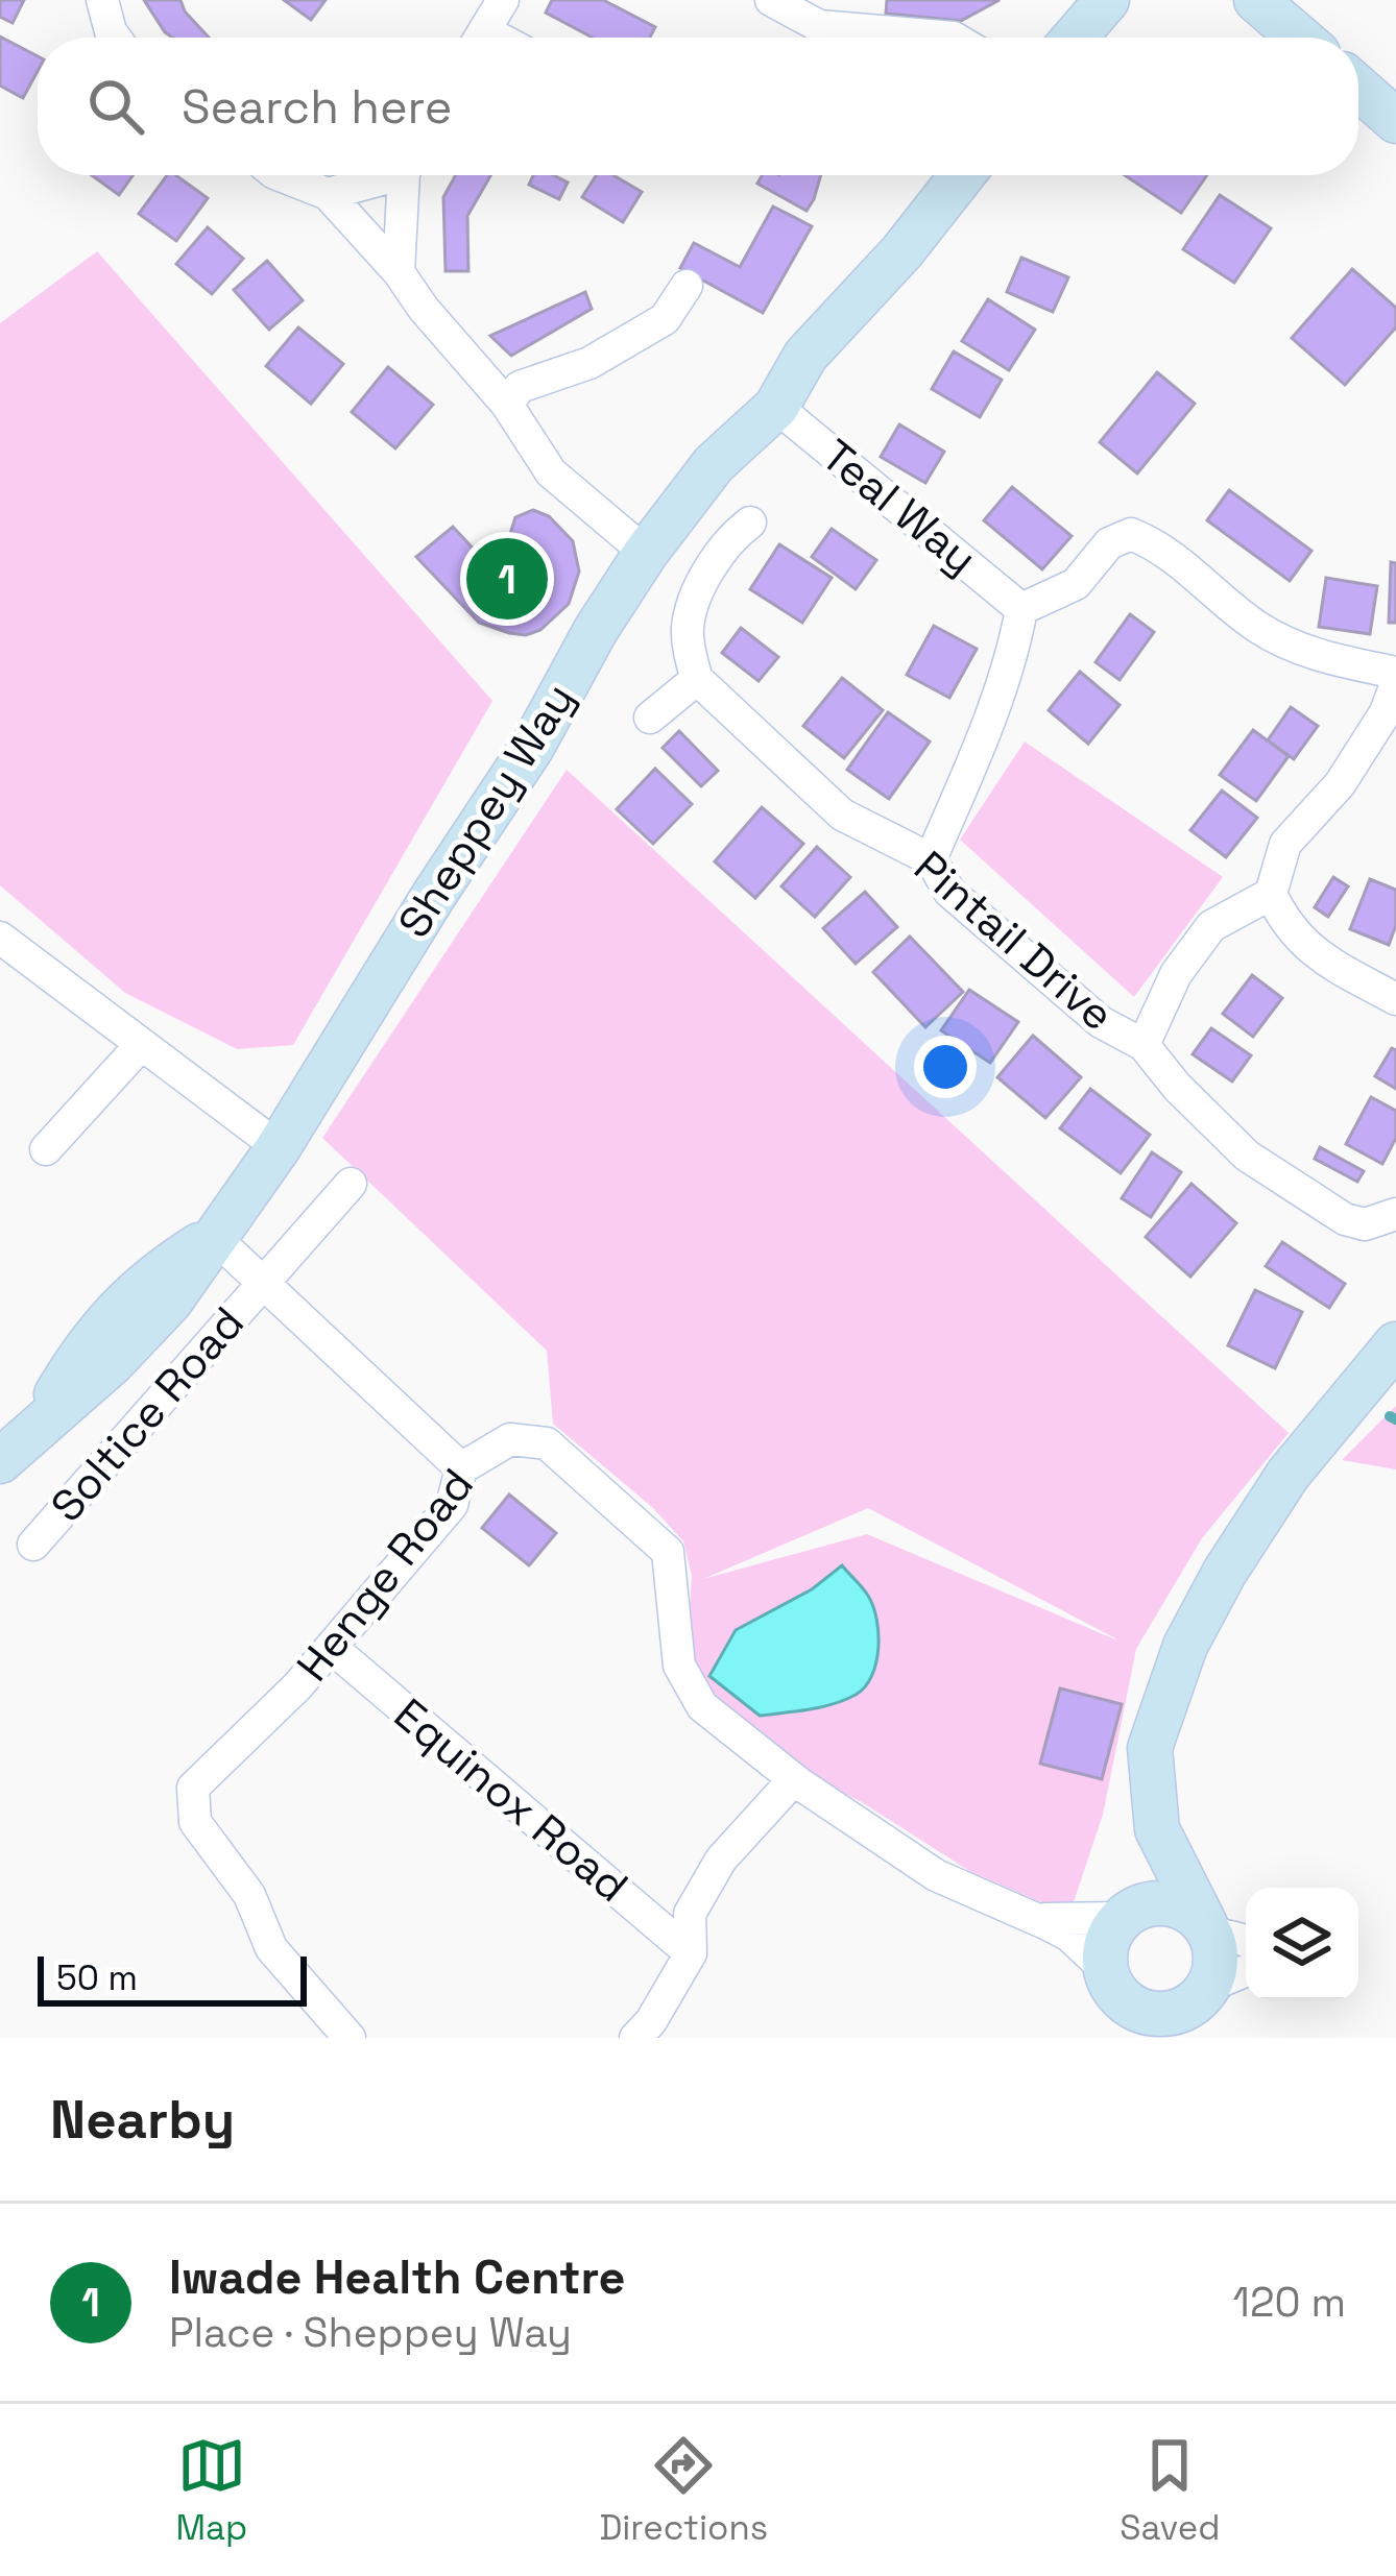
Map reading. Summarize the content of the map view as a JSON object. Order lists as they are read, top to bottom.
{
  "streets": {
    "street": [
      "Teal Way",
      "Sheppey Way",
      "Pintail Drive",
      "Soltice Road",
      "Henge Road",
      "Equinox Road"
    ]
  },
  "crossings": [
    ["Teal Way", "Sheppey Way"],
    ["Sheppey Way", "Soltice Road"],
    ["Soltice Road", "Henge Road"],
    ["Henge Road", "Equinox Road"]
  ],
  "scale_bar": "50 m",
  "page": {
    "search": "Search here",
    "pins": "1",
    "scale": "50 m",
    "heading": "Nearby",
    "list": [
      {
        "mark": "1",
        "name": "Iwade Health Centre",
        "note": "Place · Sheppey Way",
        "value": "120 m"
      }
    ],
    "nav": ["Map", "Directions", "Saved"]
  }
}
